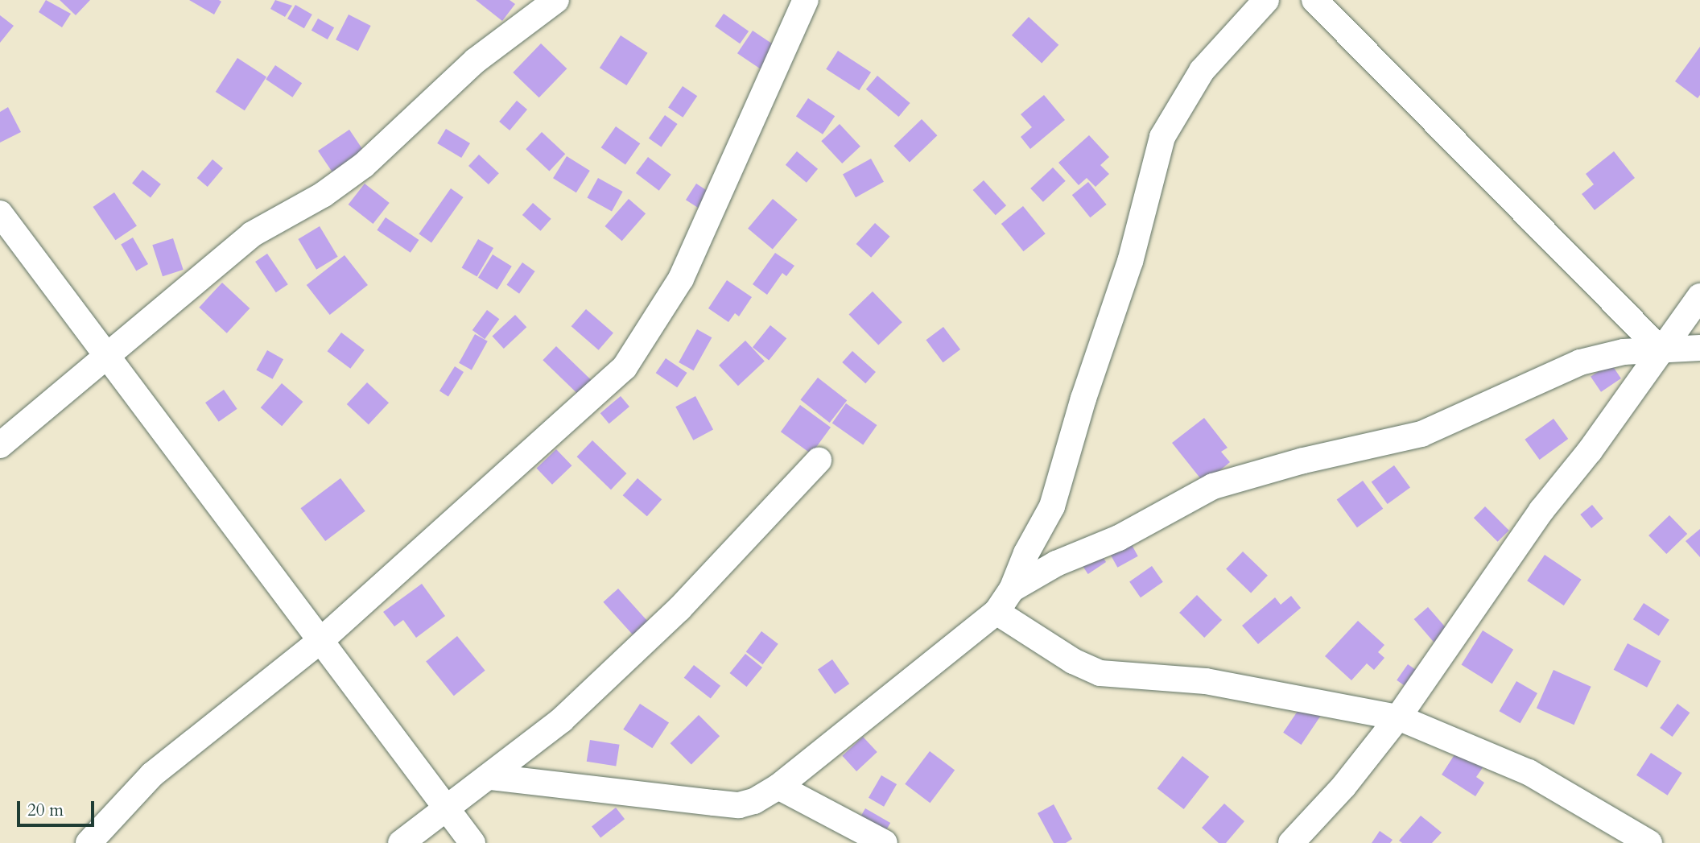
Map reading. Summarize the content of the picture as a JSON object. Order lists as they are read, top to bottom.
{
  "scale_bar": "20 m"
}
